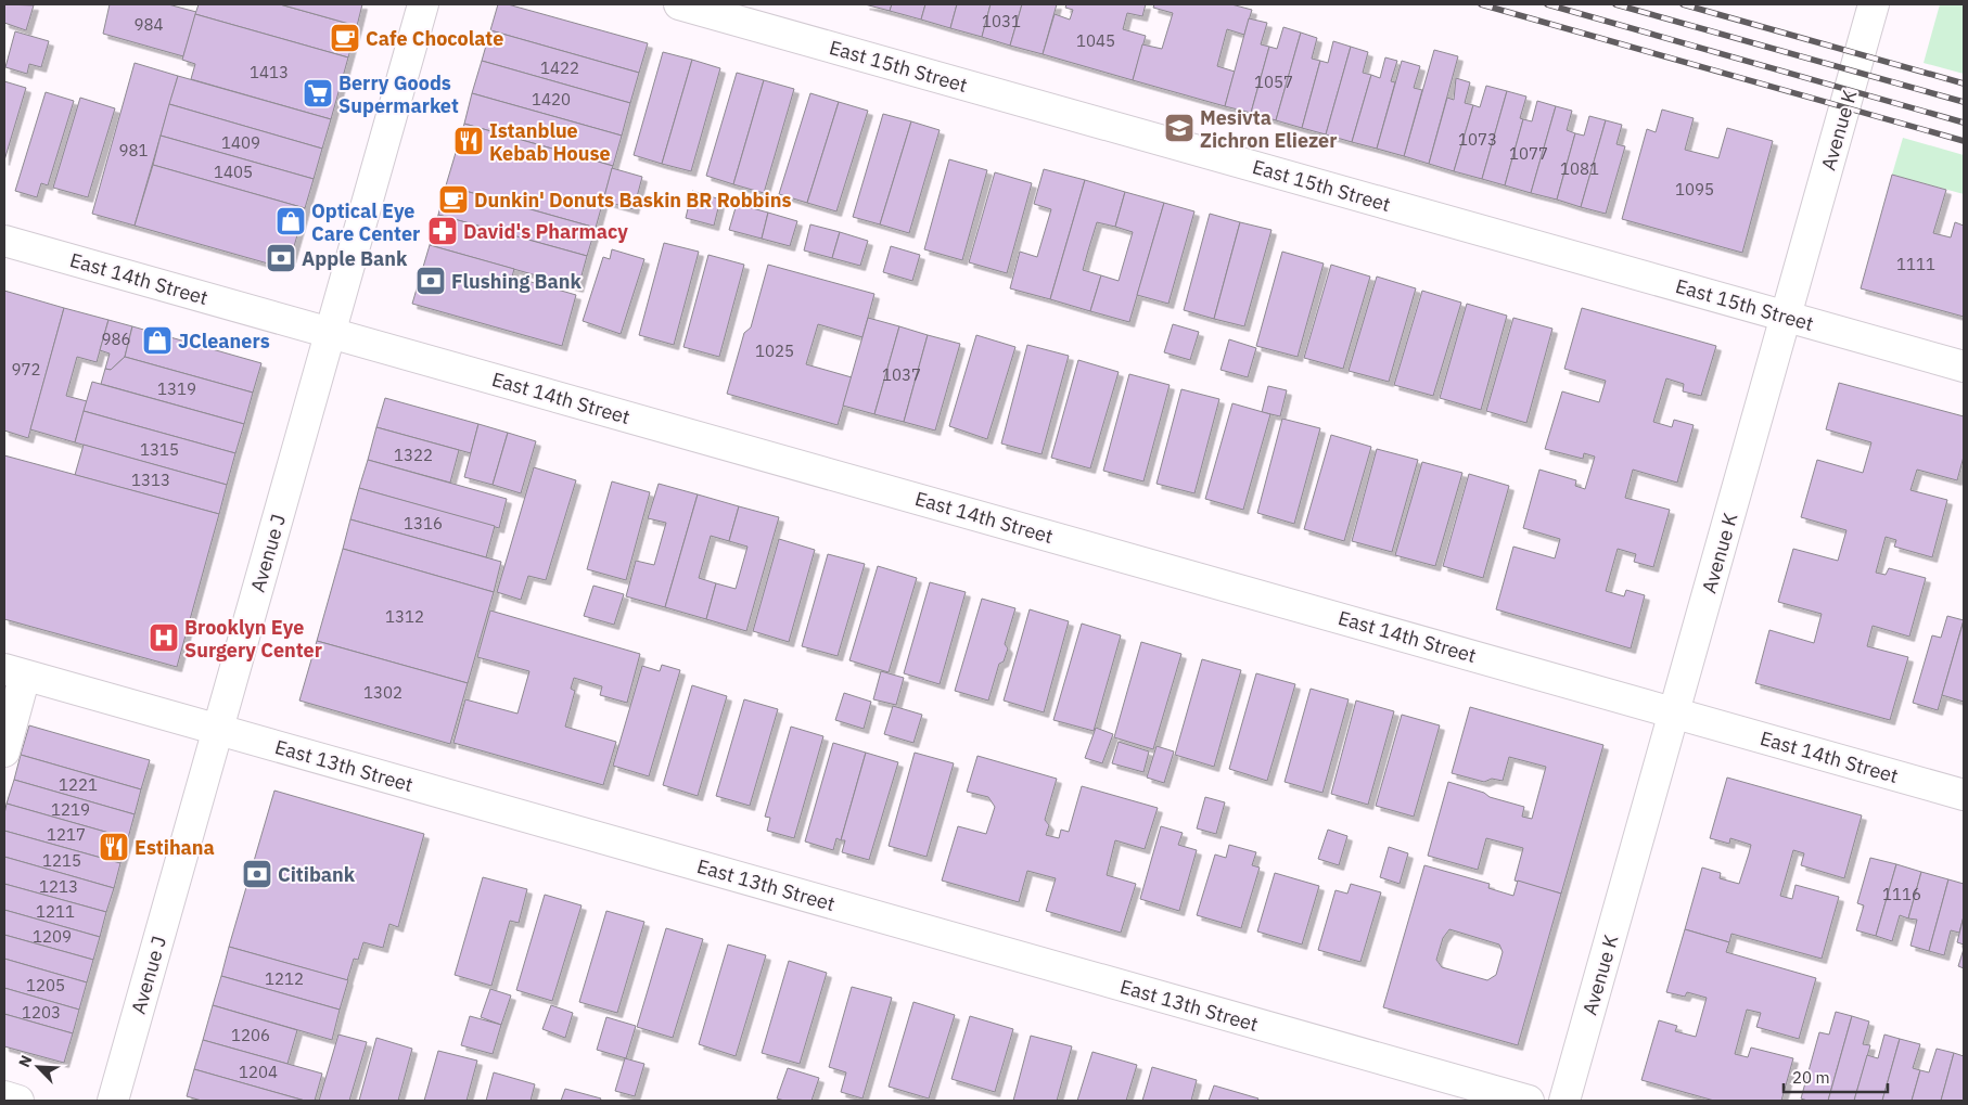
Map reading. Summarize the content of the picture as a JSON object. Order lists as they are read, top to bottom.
{
  "streets": {
    "street": [
      "East 15th Street",
      "Avenue K",
      "East 14th Street",
      "Avenue J",
      "East 13th Street"
    ]
  },
  "crossings": [
    ["East 15th Street", "Avenue K"],
    ["Avenue K", "East 14th Street"],
    ["East 14th Street", "Avenue J"],
    ["Avenue J", "East 13th Street"]
  ],
  "places": {
    "cafe": ["Cafe Chocolate", "Dunkin' Donuts Baskin BR Robbins"],
    "supermarket": ["Berry Goods Supermarket"],
    "school or university": ["Mesivta Zichron Eliezer"],
    "restaurant": ["Istanblue Kebab House", "Estihana"],
    "shop": ["Optical Eye Care Center", "JCleaners"],
    "pharmacy": ["David's Pharmacy"],
    "bank": ["Apple Bank", "Flushing Bank", "Citibank"],
    "hospital": ["Brooklyn Eye Surgery Center"]
  },
  "house_numbers": [
    "1031",
    "984",
    "1045",
    "1422",
    "1413",
    "1057",
    "1420",
    "1073",
    "1409",
    "981",
    "1077",
    "1081",
    "1405",
    "1095",
    "1111",
    "986",
    "1025",
    "972",
    "1037",
    "1319",
    "1315",
    "1322",
    "1313",
    "1316",
    "1312",
    "1302",
    "1221",
    "1219",
    "1217",
    "1215",
    "1213",
    "1116",
    "1211",
    "1209",
    "1212",
    "1205",
    "1203",
    "1206",
    "1204"
  ],
  "scale_bar": "20 m",
  "north": "top left"
}
